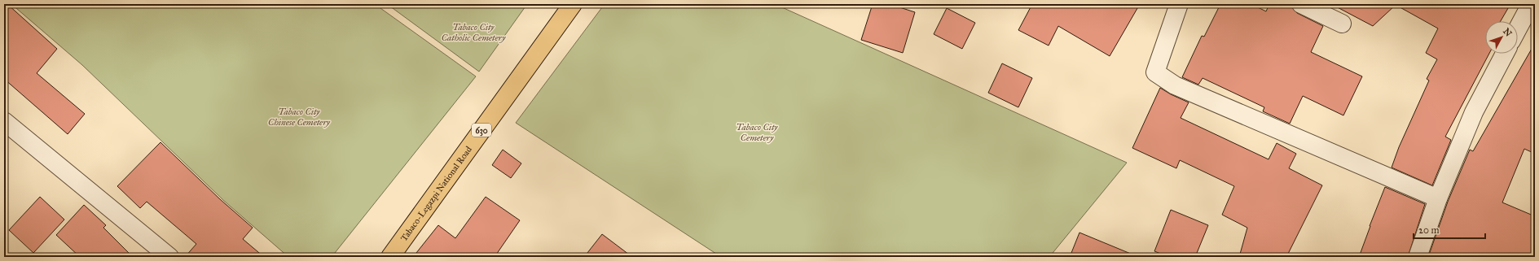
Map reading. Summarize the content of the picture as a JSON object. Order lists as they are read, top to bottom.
{
  "streets": {
    "main road": ["630", "Tabaco-Legazpi National Road"]
  },
  "parks": ["Tabaco City Catholic Cemetery", "Tabaco City Chinese Cemetery", "Tabaco City Cemetery"],
  "scale_bar": "20 m",
  "north": "top right"
}
